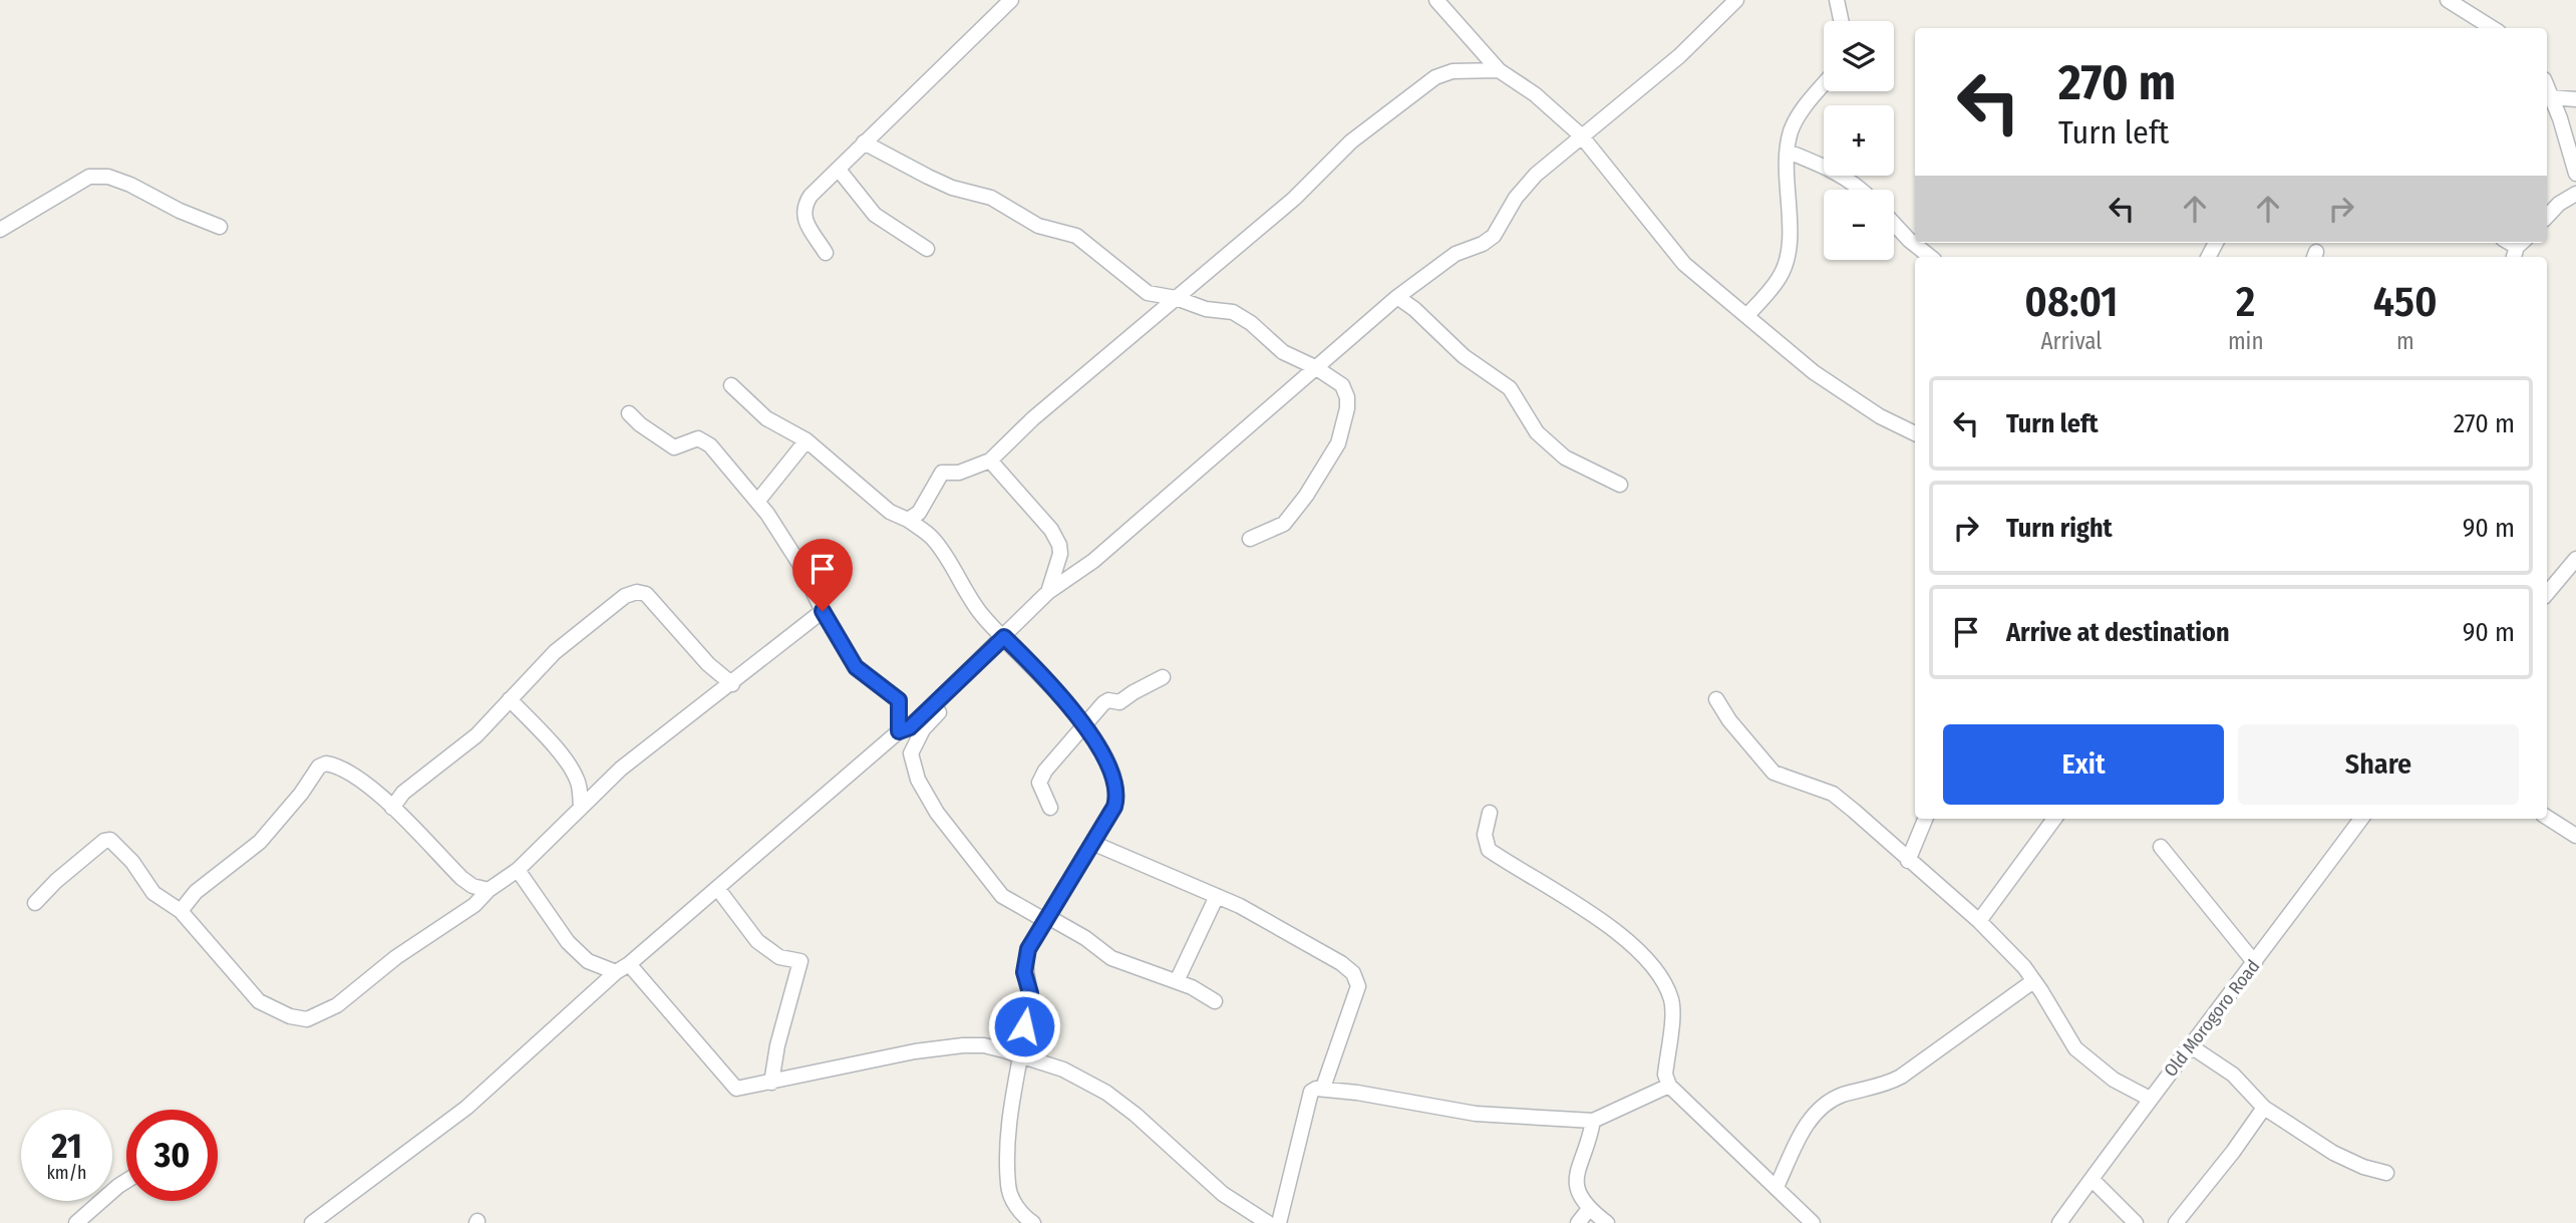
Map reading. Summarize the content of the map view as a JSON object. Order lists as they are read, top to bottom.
{
  "streets": {
    "street": ["Old Morogoro Road"]
  },
  "page": {
    "map_buttons": ["+", "−"],
    "turn": ["270 m", "Turn left"],
    "eta": [
      "08:01",
      "Arrival",
      "2",
      "min",
      "450",
      "m"
    ],
    "list": [
      {
        "name": "Turn left",
        "value": "270 m"
      },
      {
        "name": "Turn right",
        "value": "90 m"
      },
      {
        "name": "Arrive at destination",
        "value": "90 m"
      }
    ],
    "buttons": ["Exit", "Share"],
    "speed": "21 km/h",
    "limit": "30"
  }
}
